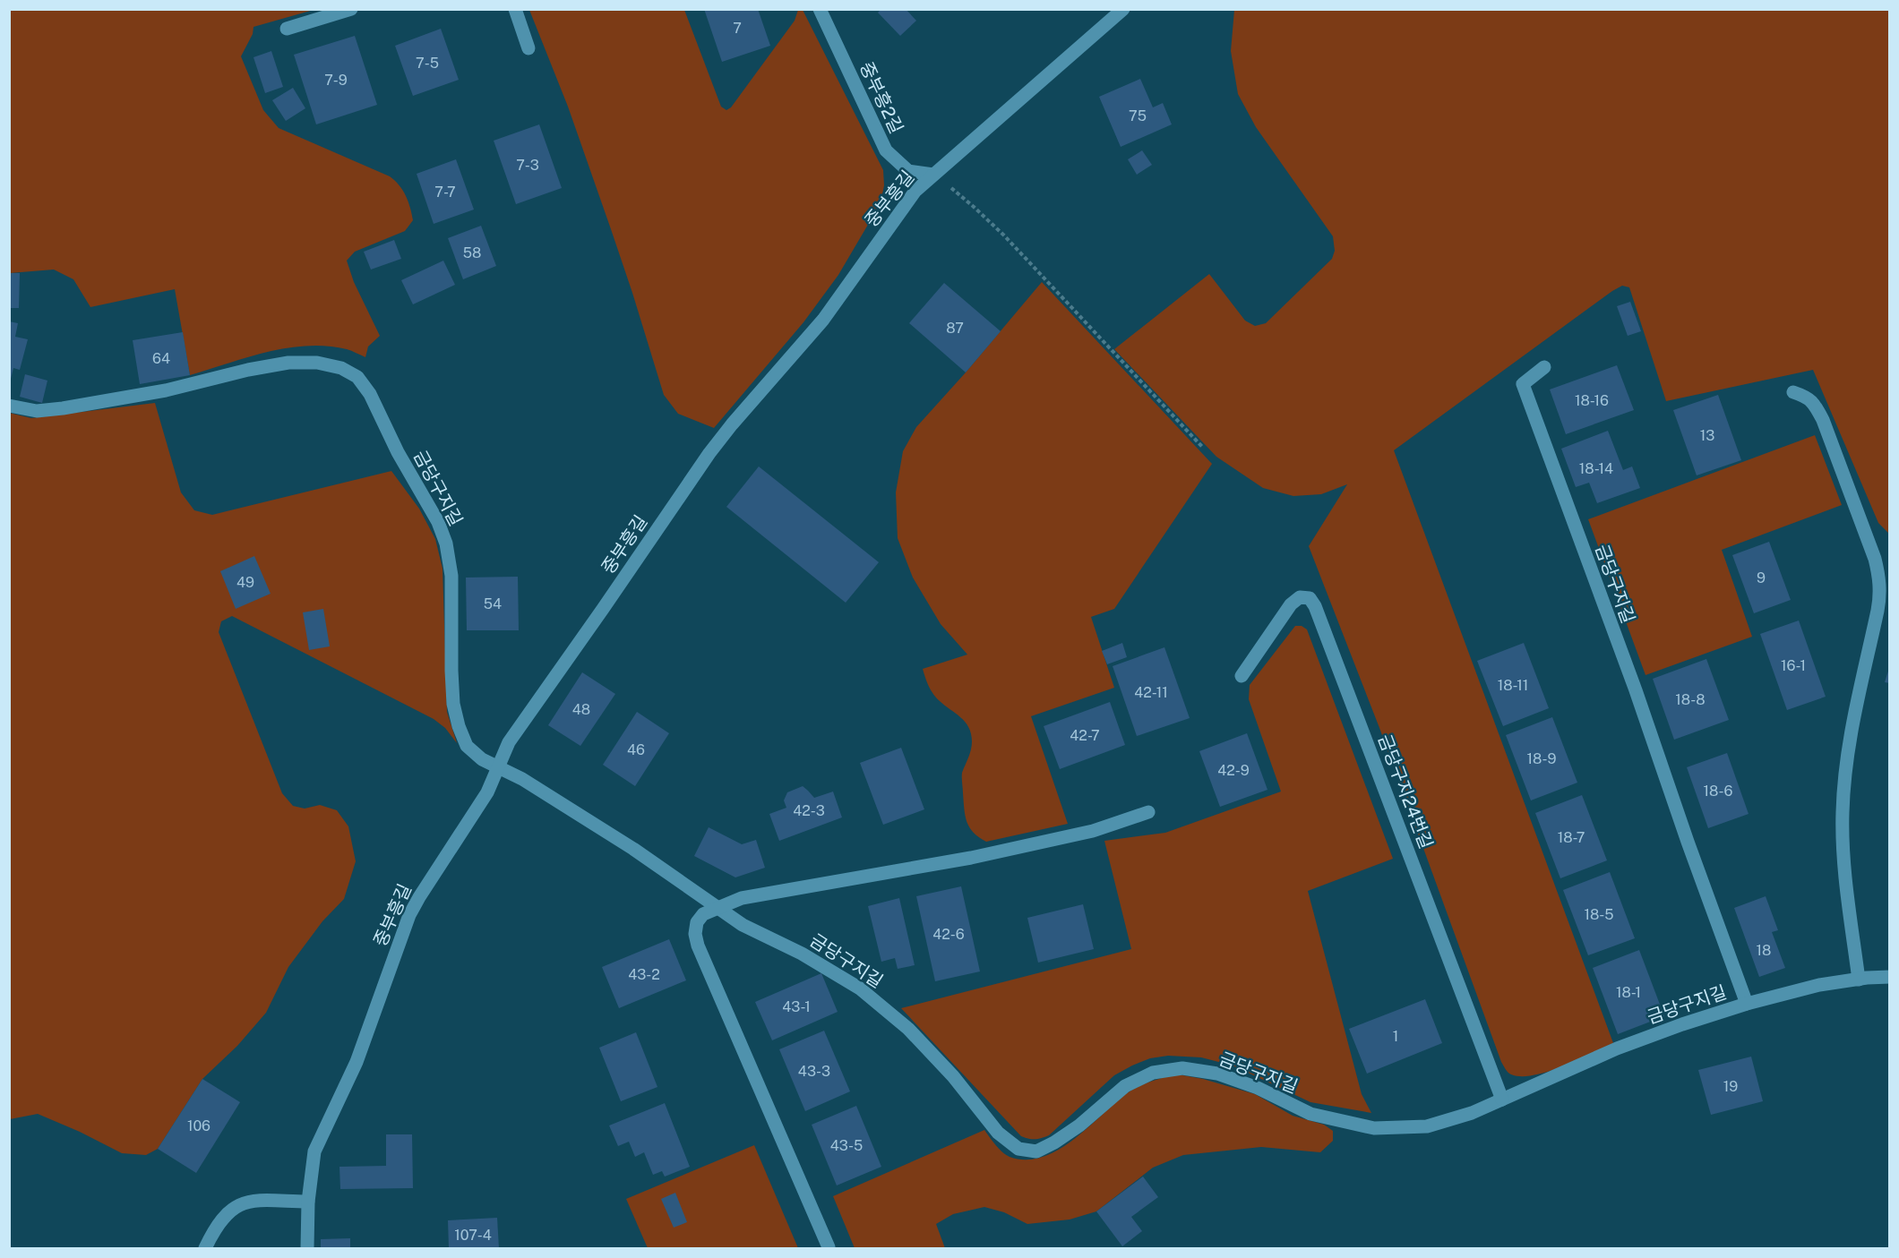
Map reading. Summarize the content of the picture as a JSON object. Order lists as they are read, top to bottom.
{
  "streets": {
    "street": [
      "중부흥2길",
      "중부흥길",
      "금당구지길",
      "금당구지24번길"
    ]
  },
  "crossings": [
    ["중부흥2길", "중부흥길"],
    ["중부흥길", "금당구지길"],
    ["금당구지길", "금당구지24번길"]
  ],
  "house_numbers": [
    "7",
    "7-5",
    "7-9",
    "75",
    "7-3",
    "7-7",
    "58",
    "87",
    "64",
    "18-16",
    "13",
    "18-14",
    "9",
    "49",
    "54",
    "16-1",
    "18-11",
    "42-11",
    "18-8",
    "48",
    "42-7",
    "46",
    "18-9",
    "42-9",
    "18-6",
    "42-3",
    "18-7",
    "18-5",
    "42-6",
    "18",
    "43-2",
    "18-1",
    "43-1",
    "1",
    "43-3",
    "19",
    "106",
    "43-5",
    "107-4"
  ]
}
